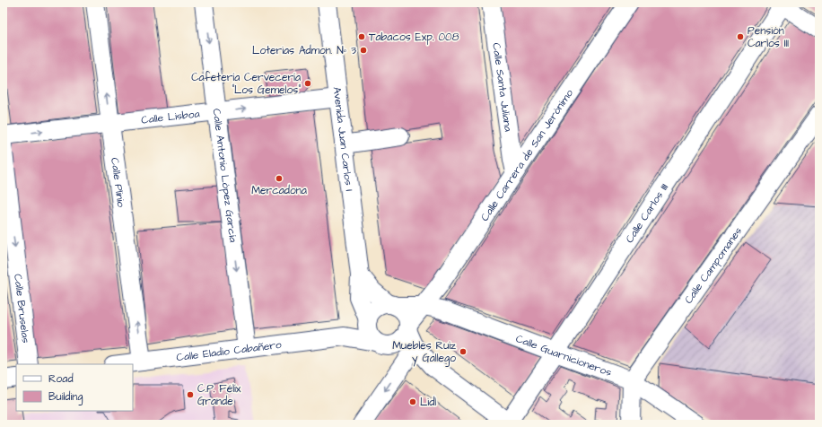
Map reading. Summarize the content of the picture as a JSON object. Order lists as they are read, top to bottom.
{
  "streets": {
    "street": [
      "Calle Santa Juliana",
      "Calle Lisboa",
      "Avenida Juan Carlos I",
      "Calle Carrera de San Jerónimo",
      "Calle Antonio López García",
      "Calle Plinio",
      "Calle Carlos III",
      "Calle Campomanes",
      "Calle Bruselas",
      "Calle Eladio Cabañero",
      "Calle Guarnicioneros"
    ]
  },
  "crossings": [
    ["Calle Santa Juliana", "Calle Carrera de San Jerónimo"],
    ["Calle Lisboa", "Avenida Juan Carlos I"],
    ["Calle Lisboa", "Calle Antonio López García"],
    ["Calle Lisboa", "Calle Plinio"],
    ["Avenida Juan Carlos I", "Calle Carrera de San Jerónimo"],
    ["Avenida Juan Carlos I", "Calle Eladio Cabañero"],
    ["Calle Carrera de San Jerónimo", "Calle Eladio Cabañero"],
    ["Calle Carrera de San Jerónimo", "Calle Guarnicioneros"],
    ["Calle Antonio López García", "Calle Eladio Cabañero"],
    ["Calle Plinio", "Calle Eladio Cabañero"],
    ["Calle Carlos III", "Calle Guarnicioneros"],
    ["Calle Campomanes", "Calle Guarnicioneros"]
  ],
  "one_way": [
    "Calle Lisboa",
    "Calle Antonio López García",
    "Calle Plinio",
    "Calle Bruselas"
  ],
  "places": [
    "Tabacos Exp. 008",
    "Pensión Carlos III",
    "Loterias Admon. Nº 3",
    "Cafetería Cervecería \"Los Gemelos\"",
    "Mercadona",
    "Muebles Ruiz y Gallego",
    "C.P. Félix Grande",
    "Lidl"
  ],
  "legend": ["Road", "Building"]
}
